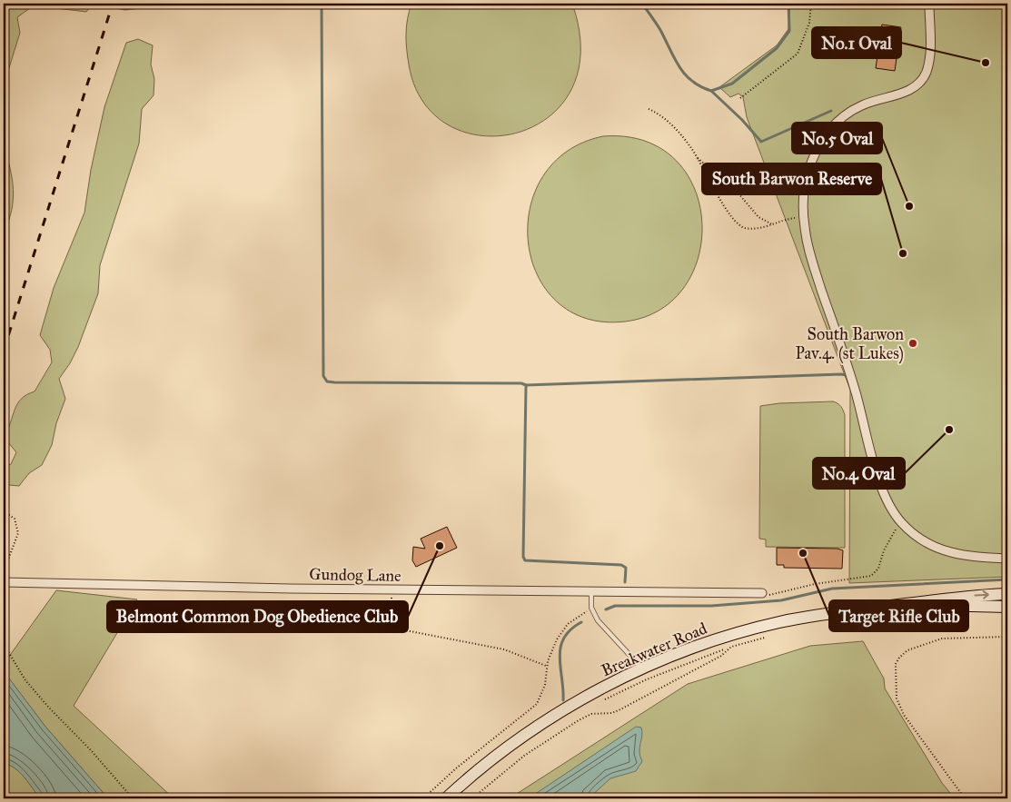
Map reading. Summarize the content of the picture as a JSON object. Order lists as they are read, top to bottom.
{
  "streets": {
    "main road": ["Breakwater Road"],
    "street": ["Gundog Lane"]
  },
  "places": [
    "No.1 Oval",
    "No.5 Oval",
    "South Barwon Reserve",
    "South Barwon Pav.4. (st Lukes)",
    "No.4 Oval",
    "Belmont Common Dog Obedience Club",
    "Target Rifle Club"
  ]
}
